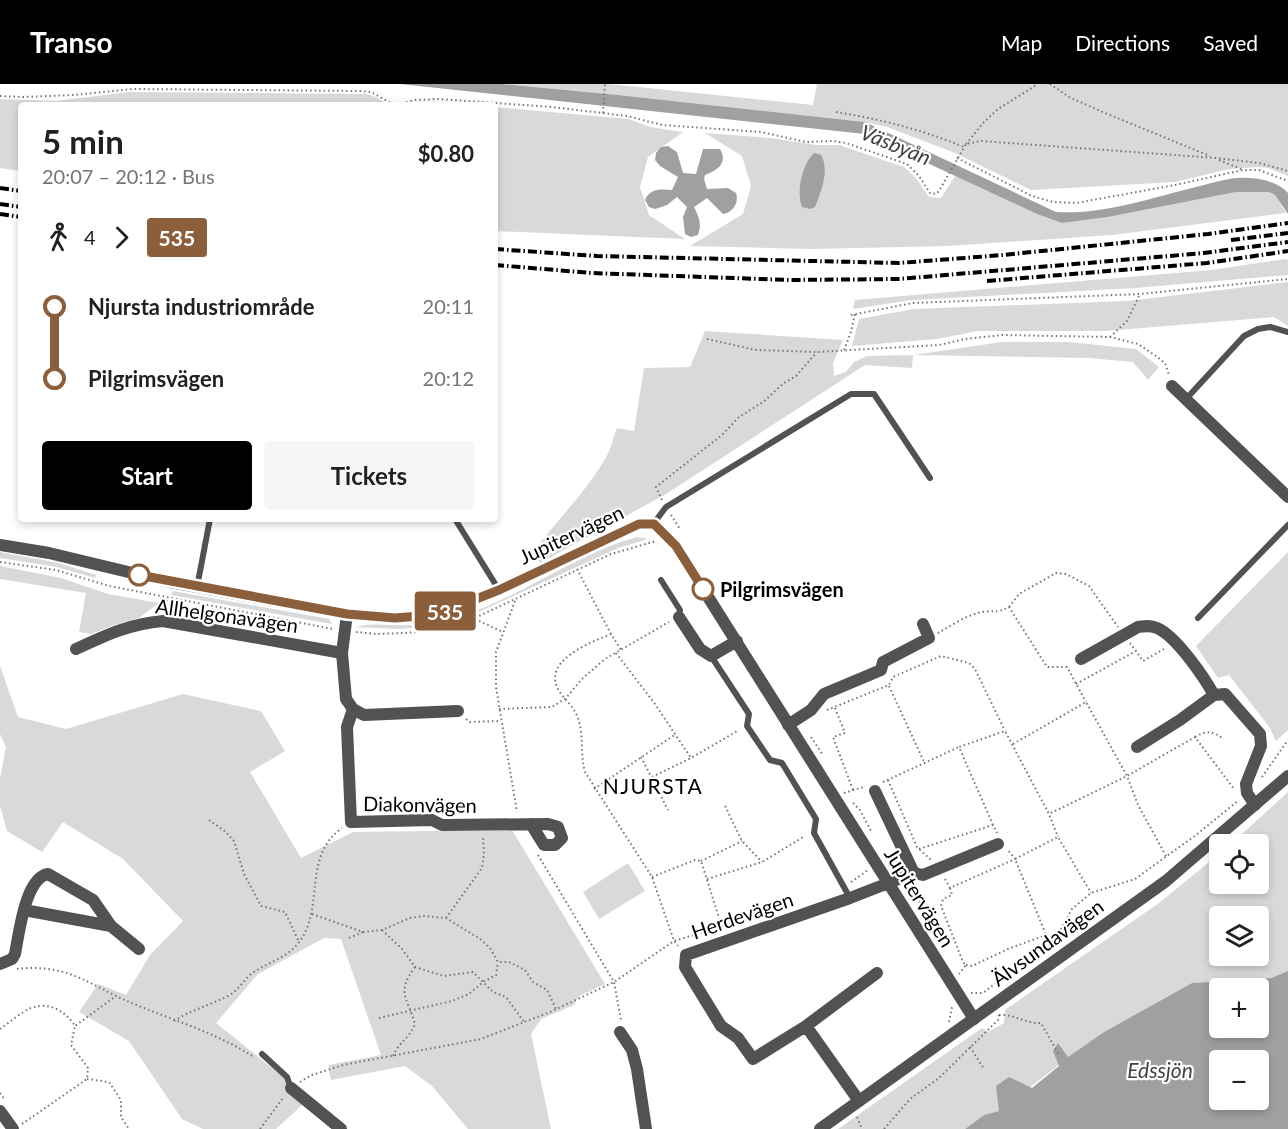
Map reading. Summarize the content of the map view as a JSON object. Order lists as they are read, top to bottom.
{
  "streets": {
    "street": [
      "Jupitervägen",
      "Allhelgonavägen",
      "Diakonvägen",
      "Herdevägen",
      "Älvsundavägen"
    ]
  },
  "crossings": [
    ["Jupitervägen", "Herdevägen"],
    ["Jupitervägen", "Älvsundavägen"]
  ],
  "districts": ["NJURSTA"],
  "water": ["Väsbyån", "Edssjön"],
  "places": ["Pilgrimsvägen"],
  "lines": ["bus line 535"],
  "page": {
    "header": "Transo",
    "nav": ["Map", "Directions", "Saved"],
    "on_map": "535",
    "heading": ["5 min", "20:07 – 20:12 · Bus", "$0.80"],
    "legs": ["4", "535"],
    "list": [
      {
        "name": "Njursta industriområde",
        "value": "20:11"
      },
      {
        "name": "Pilgrimsvägen",
        "value": "20:12"
      }
    ],
    "buttons": ["Start", "Tickets"],
    "map_buttons": ["+", "−"]
  }
}
